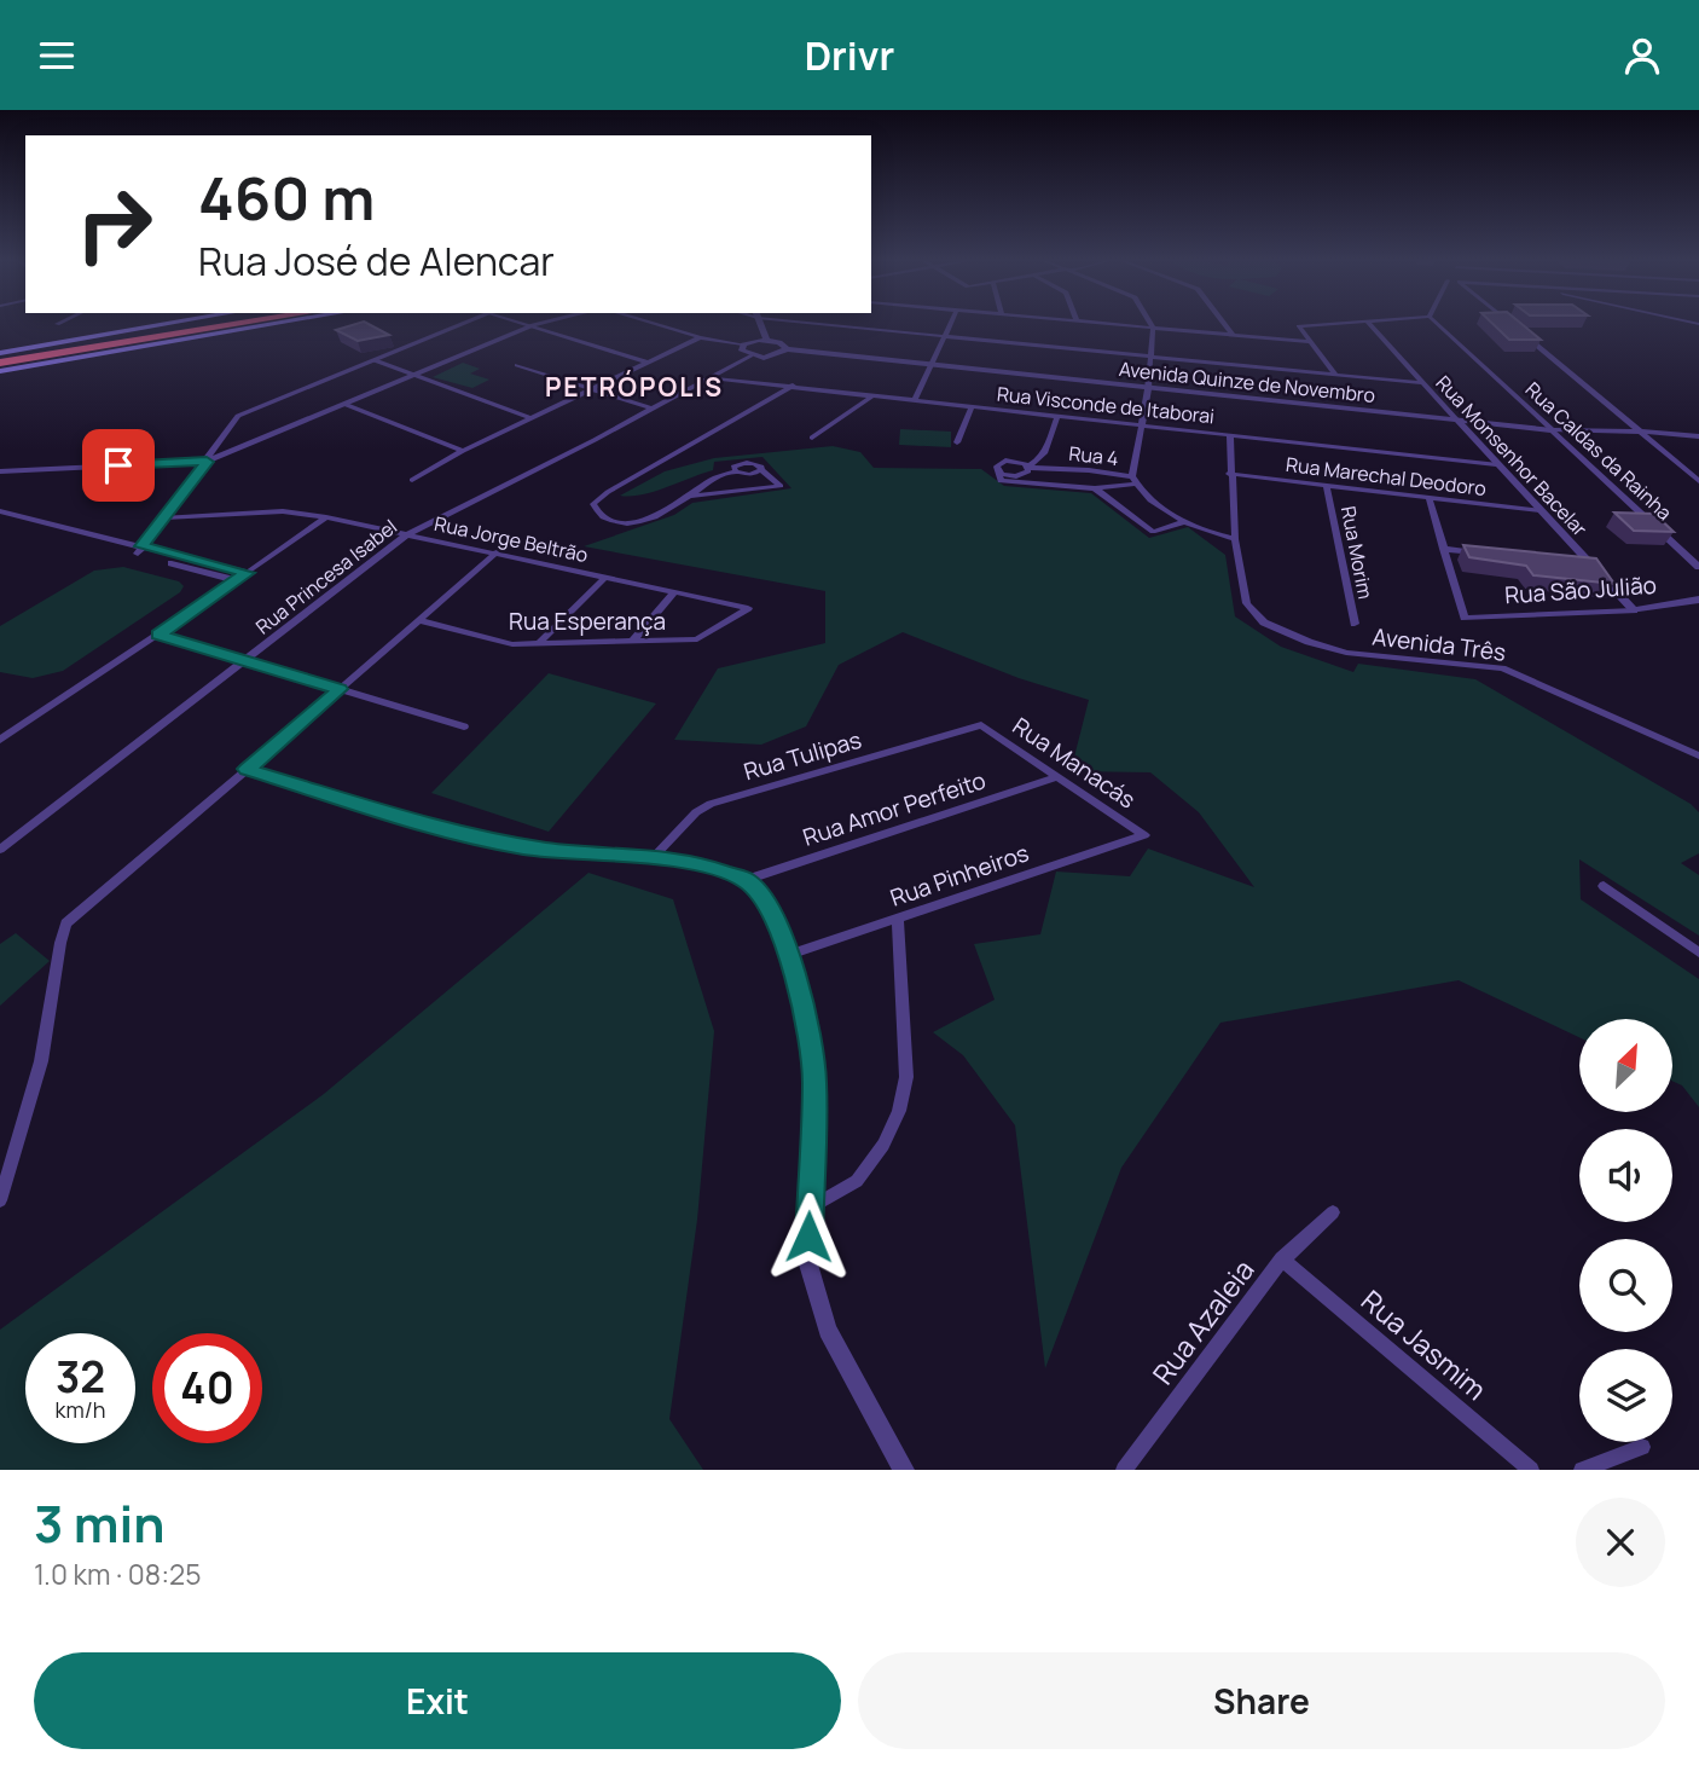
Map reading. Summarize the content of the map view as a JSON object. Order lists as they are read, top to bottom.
{
  "streets": {
    "street": [
      "Avenida Quinze de Novembro",
      "Rua Visconde de Itaborai",
      "Rua Caldas da Rainha",
      "Rua 4",
      "Rua Monsenhor Bacelar",
      "Rua Marechal Deodoro",
      "Rua Jorge Beltrão",
      "Rua Morim",
      "Rua Princesa Isabel",
      "Rua São Julião",
      "Rua Esperança",
      "Avenida Três",
      "Rua Tulipas",
      "Rua Manacás",
      "Rua Amor Perfeito",
      "Rua Pinheiros",
      "Rua Azaleia",
      "Rua Jasmim"
    ]
  },
  "crossings": [
    ["Avenida Quinze de Novembro", "Rua Caldas da Rainha"],
    ["Avenida Quinze de Novembro", "Rua Monsenhor Bacelar"],
    ["Rua Visconde de Itaborai", "Rua Monsenhor Bacelar"],
    ["Rua Visconde de Itaborai", "Rua Princesa Isabel"],
    ["Rua 4", "Avenida Três"],
    ["Rua Monsenhor Bacelar", "Rua Marechal Deodoro"],
    ["Rua Monsenhor Bacelar", "Rua São Julião"],
    ["Rua Marechal Deodoro", "Rua Morim"],
    ["Rua Jorge Beltrão", "Rua Princesa Isabel"],
    ["Rua Jorge Beltrão", "Rua Esperança"],
    ["Rua Tulipas", "Rua Manacás"],
    ["Rua Manacás", "Rua Amor Perfeito"],
    ["Rua Manacás", "Rua Pinheiros"],
    ["Rua Azaleia", "Rua Jasmim"]
  ],
  "districts": ["PETRÓPOLIS"],
  "north": "top right",
  "page": {
    "header": "Drivr",
    "turn": ["460 m", "Rua José de Alencar"],
    "speed": "32 km/h",
    "limit": "40",
    "heading": ["3 min", "1.0 km · 08:25"],
    "buttons": ["Exit", "Share"]
  }
}
